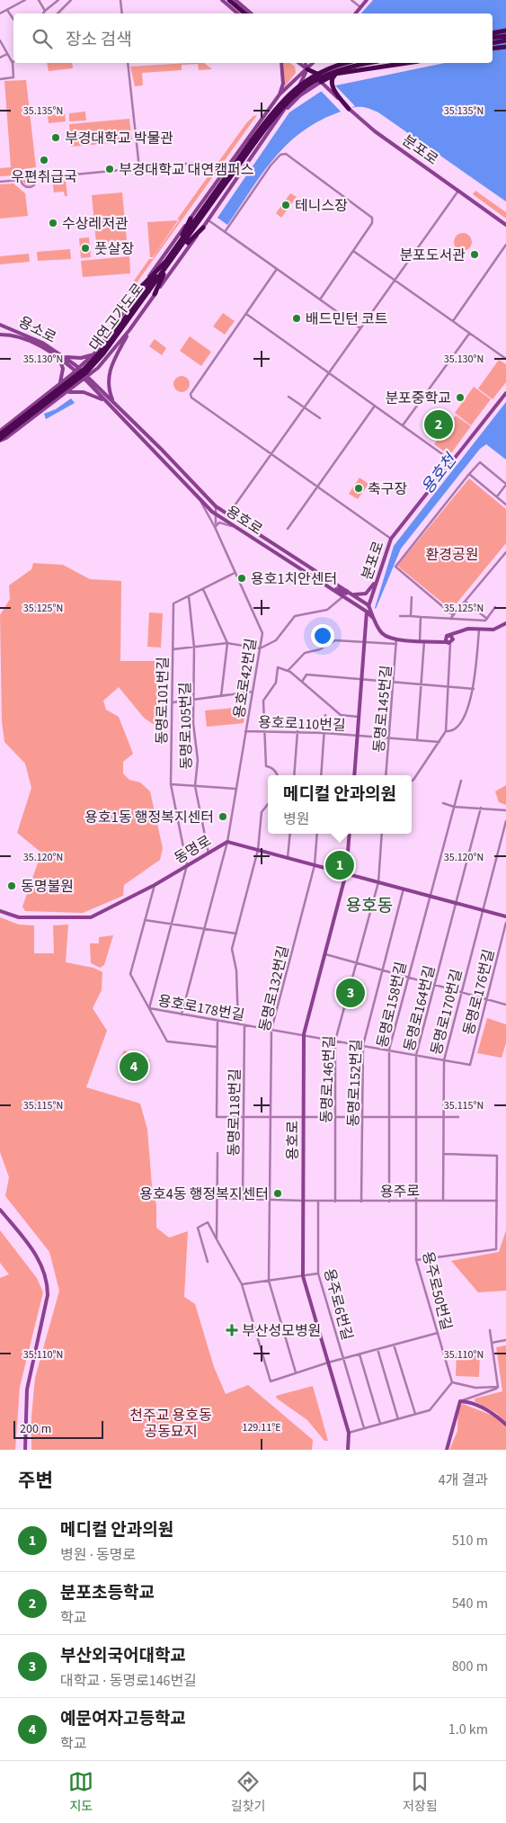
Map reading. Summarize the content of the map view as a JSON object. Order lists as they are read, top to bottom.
{
  "streets": {
    "highway": ["대연고가도로"],
    "main road": [
      "분포로",
      "용소로",
      "용호로",
      "동명로"
    ],
    "street": [
      "용호로42번길",
      "동명로101번길",
      "동명로145번길",
      "용호로110번길",
      "동명로105번길",
      "동명로132번길",
      "동명로176번길",
      "동명로158번길",
      "용호로178번길",
      "동명로164번길",
      "동명로170번길",
      "동명로146번길",
      "동명로152번길",
      "동명로118번길",
      "용주로",
      "용주로50번길",
      "용주로6번길"
    ]
  },
  "crossings": [
    ["분포로", "용호로"],
    ["용소로", "용호로"],
    ["용호로", "용호로42번길"],
    ["용호로", "동명로"],
    ["용호로", "용호로178번길"],
    ["용호로", "용주로"],
    ["용호로42번길", "동명로101번길"],
    ["용호로42번길", "용호로110번길"],
    ["용호로42번길", "동명로"],
    ["용호로42번길", "용호로178번길"],
    ["동명로101번길", "동명로105번길"],
    ["동명로101번길", "동명로"],
    ["동명로145번길", "용호로110번길"],
    ["동명로105번길", "동명로"],
    ["동명로", "동명로132번길"],
    ["동명로", "동명로158번길"],
    ["동명로", "동명로164번길"],
    ["동명로", "동명로170번길"],
    ["동명로", "동명로146번길"],
    ["동명로", "동명로152번길"],
    ["동명로132번길", "용호로178번길"],
    ["동명로132번길", "용주로"],
    ["동명로176번길", "용호로178번길"],
    ["동명로158번길", "용호로178번길"],
    ["동명로158번길", "용주로"],
    ["용호로178번길", "동명로164번길"],
    ["용호로178번길", "동명로170번길"],
    ["용호로178번길", "동명로146번길"],
    ["용호로178번길", "동명로152번길"],
    ["용호로178번길", "동명로118번길"],
    ["동명로164번길", "용주로"],
    ["동명로164번길", "용주로50번길"],
    ["동명로170번길", "용주로"],
    ["동명로146번길", "용주로"],
    ["동명로152번길", "용주로"],
    ["동명로118번길", "용주로"],
    ["용주로", "용주로50번길"],
    ["용주로", "용주로6번길"]
  ],
  "districts": ["용호동"],
  "water": ["용호천"],
  "parks": ["환경공원", "천주교 용호동 공동묘지"],
  "places": {
    "other": [
      "부경대학교 박물관",
      "우편취급국",
      "부경대학교 대연캠퍼스",
      "테니스장",
      "수상레저관",
      "풋살장",
      "분포도서관",
      "배드민턴 코트",
      "분포중학교",
      "축구장",
      "용호1치안센터",
      "용호1동 행정복지센터",
      "동명불원",
      "용호4동 행정복지센터"
    ],
    "health": ["부산성모병원"]
  },
  "scale_bar": "200 m",
  "page": {
    "search": "장소 검색",
    "pins": [
      "2",
      "1",
      "3",
      "4"
    ],
    "popup": ["메디컬 안과의원", "병원"],
    "scale": "200 m",
    "heading": ["주변", "4개 결과"],
    "list": [
      {
        "mark": "1",
        "name": "메디컬 안과의원",
        "note": "병원 · 동명로",
        "value": "510 m"
      },
      {
        "mark": "2",
        "name": "분포초등학교",
        "note": "학교",
        "value": "540 m"
      },
      {
        "mark": "3",
        "name": "부산외국어대학교",
        "note": "대학교 · 동명로146번길",
        "value": "800 m"
      },
      {
        "mark": "4",
        "name": "예문여자고등학교",
        "note": "학교",
        "value": "1.0 km"
      }
    ],
    "nav": ["지도", "길찾기", "저장됨"]
  },
  "coordinates": [
    "35.135°N",
    "35.130°N",
    "35.125°N",
    "35.120°N",
    "35.115°N",
    "35.110°N",
    "129.11°E"
  ]
}
